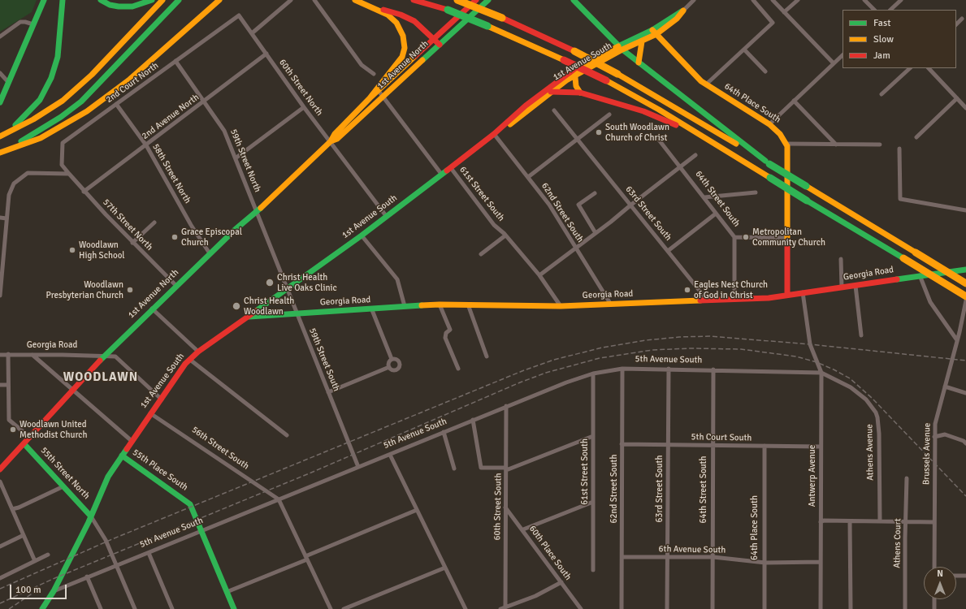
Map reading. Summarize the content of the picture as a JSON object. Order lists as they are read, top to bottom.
{
  "streets": {
    "main road": [
      "1st Avenue South",
      "1st Avenue North",
      "64th Place South",
      "Georgia Road",
      "55th Place South",
      "55th Street North"
    ],
    "street": [
      "2nd Court North",
      "60th Street North",
      "2nd Avenue North",
      "59th Street North",
      "58th Street North",
      "61st Street South",
      "64th Street South",
      "62nd Street South",
      "63rd Street South",
      "57th Street North",
      "59th Street South",
      "5th Avenue South",
      "5th Court South",
      "56th Street South",
      "Athens Avenue",
      "Brussels Avenue",
      "Antwerp Avenue",
      "60th Street South",
      "Athens Court",
      "6th Avenue South",
      "60th Place South"
    ]
  },
  "crossings": [
    ["1st Avenue South", "60th Street North"],
    ["1st Avenue South", "64th Place South"],
    ["1st Avenue South", "61st Street South"],
    ["1st Avenue South", "62nd Street South"],
    ["1st Avenue South", "Georgia Road"],
    ["1st Avenue South", "59th Street South"],
    ["1st Avenue South", "5th Avenue South"],
    ["1st Avenue South", "56th Street South"],
    ["1st Avenue South", "55th Place South"],
    ["1st Avenue South", "55th Street North"],
    ["1st Avenue North", "60th Street North"],
    ["1st Avenue North", "59th Street North"],
    ["1st Avenue North", "58th Street North"],
    ["1st Avenue North", "57th Street North"],
    ["1st Avenue North", "Georgia Road"],
    ["1st Avenue North", "55th Street North"],
    ["2nd Court North", "60th Street North"],
    ["2nd Court North", "59th Street North"],
    ["2nd Court North", "58th Street North"],
    ["2nd Court North", "57th Street North"],
    ["60th Street North", "2nd Avenue North"],
    ["64th Place South", "5th Court South"],
    ["64th Place South", "6th Avenue South"],
    ["2nd Avenue North", "59th Street North"],
    ["2nd Avenue North", "58th Street North"],
    ["2nd Avenue North", "57th Street North"],
    ["59th Street North", "59th Street South"],
    ["61st Street South", "Georgia Road"],
    ["61st Street South", "5th Avenue South"],
    ["64th Street South", "Georgia Road"],
    ["64th Street South", "5th Avenue South"],
    ["64th Street South", "5th Court South"],
    ["64th Street South", "6th Avenue South"],
    ["62nd Street South", "Georgia Road"],
    ["62nd Street South", "5th Avenue South"],
    ["62nd Street South", "5th Court South"],
    ["62nd Street South", "6th Avenue South"],
    ["63rd Street South", "Georgia Road"],
    ["63rd Street South", "5th Avenue South"],
    ["63rd Street South", "5th Court South"],
    ["63rd Street South", "6th Avenue South"],
    ["Georgia Road", "59th Street South"],
    ["Georgia Road", "Antwerp Avenue"],
    ["59th Street South", "5th Avenue South"],
    ["5th Avenue South", "56th Street South"],
    ["5th Avenue South", "Athens Avenue"],
    ["5th Avenue South", "55th Place South"],
    ["5th Avenue South", "Antwerp Avenue"],
    ["5th Avenue South", "60th Street South"],
    ["5th Court South", "Antwerp Avenue"],
    ["Athens Avenue", "Antwerp Avenue"],
    ["Antwerp Avenue", "6th Avenue South"],
    ["60th Street South", "60th Place South"]
  ],
  "districts": ["WOODLAWN"],
  "places": [
    "South Woodlawn Church of Christ",
    "Grace Episcopal Church",
    "Metropolitan Community Church",
    "Woodlawn High School",
    "Christ Health Live Oaks Clinic",
    "Woodlawn Presbyterian Church",
    "Eagles Nest Church of God in Christ",
    "Christ Health Woodlawn",
    "Woodlawn United Methodist Church"
  ],
  "legend": ["Fast", "Slow", "Jam"],
  "scale_bar": "100 m",
  "north": "top"
}
